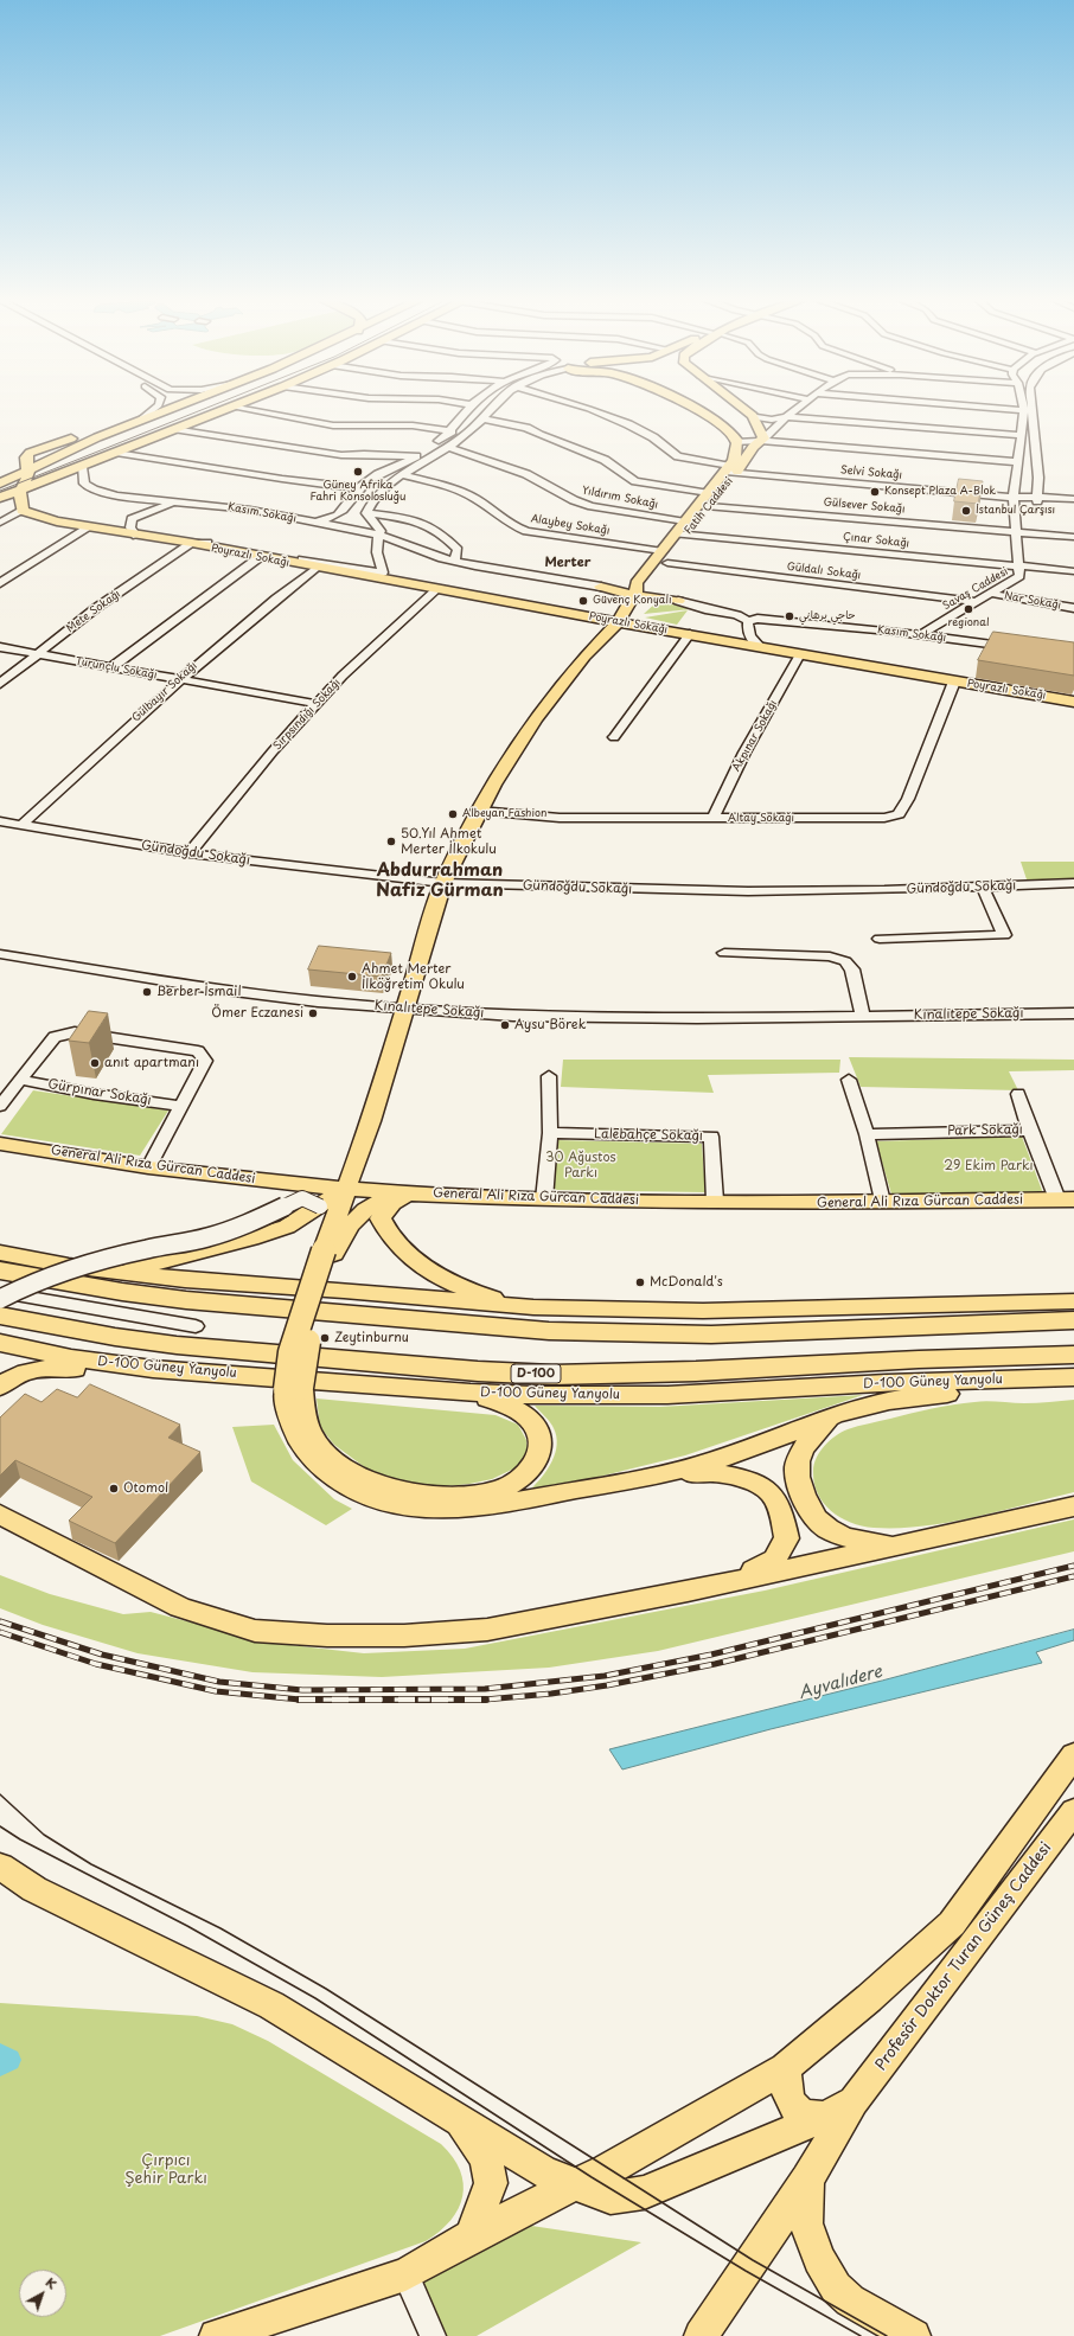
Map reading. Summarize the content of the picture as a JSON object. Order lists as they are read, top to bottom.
{
  "streets": {
    "highway": ["D-100"],
    "main road": [
      "Fatih Caddesi",
      "Poyrazlı Sokağı",
      "General Ali Rıza Gürcan Caddesi",
      "D-100 Güney Yanyolu",
      "Profesör Doktor Turan Güneş Caddesi"
    ],
    "street": [
      "Selvi Sokağı",
      "Yıldırım Sokağı",
      "Gülsever Sokağı",
      "Kasım Sokağı",
      "Alaybey Sokağı",
      "Çınar Sokağı",
      "Güldalı Sokağı",
      "Savaş Caddesi",
      "Nar Sokağı",
      "Mete Sokağı",
      "Turunçlu Sokağı",
      "Gülbayır Sokağı",
      "Sırpsındığı Sokağı",
      "Akpınar Sokağı",
      "Altay Sokağı",
      "Gündoğdu Sokağı",
      "Kınalıtepe Sokağı",
      "Gürpınar Sokağı",
      "Park Sokağı",
      "Lalebahçe Sokağı"
    ]
  },
  "crossings": [
    ["Selvi Sokağı", "Fatih Caddesi"],
    ["Selvi Sokağı", "Savaş Caddesi"],
    ["Yıldırım Sokağı", "Fatih Caddesi"],
    ["Yıldırım Sokağı", "Çınar Sokağı"],
    ["Fatih Caddesi", "Gülsever Sokağı"],
    ["Fatih Caddesi", "Alaybey Sokağı"],
    ["Fatih Caddesi", "Çınar Sokağı"],
    ["Fatih Caddesi", "Poyrazlı Sokağı"],
    ["Fatih Caddesi", "Güldalı Sokağı"],
    ["Fatih Caddesi", "Altay Sokağı"],
    ["Fatih Caddesi", "Gündoğdu Sokağı"],
    ["Fatih Caddesi", "Kınalıtepe Sokağı"],
    ["Fatih Caddesi", "General Ali Rıza Gürcan Caddesi"],
    ["Gülsever Sokağı", "Savaş Caddesi"],
    ["Kasım Sokağı", "Savaş Caddesi"],
    ["Alaybey Sokağı", "Güldalı Sokağı"],
    ["Çınar Sokağı", "Savaş Caddesi"],
    ["Poyrazlı Sokağı", "Mete Sokağı"],
    ["Poyrazlı Sokağı", "Gülbayır Sokağı"],
    ["Poyrazlı Sokağı", "Sırpsındığı Sokağı"],
    ["Poyrazlı Sokağı", "Akpınar Sokağı"],
    ["Poyrazlı Sokağı", "Altay Sokağı"],
    ["Güldalı Sokağı", "Savaş Caddesi"],
    ["Savaş Caddesi", "Nar Sokağı"],
    ["Mete Sokağı", "Turunçlu Sokağı"],
    ["Turunçlu Sokağı", "Gülbayır Sokağı"],
    ["Turunçlu Sokağı", "Sırpsındığı Sokağı"],
    ["Gülbayır Sokağı", "Gündoğdu Sokağı"],
    ["Sırpsındığı Sokağı", "Gündoğdu Sokağı"],
    ["Akpınar Sokağı", "Altay Sokağı"],
    ["Park Sokağı", "General Ali Rıza Gürcan Caddesi"],
    ["Lalebahçe Sokağı", "General Ali Rıza Gürcan Caddesi"]
  ],
  "districts": ["Merter", "Abdurrahman Nafiz Gürman"],
  "water": ["Ayvalıdere"],
  "parks": ["30 Ağustos Parkı", "29 Ekim Parkı", "Çırpıcı Şehir Parkı"],
  "places": [
    "Güney Afrika Fahri Konsolosluğu",
    "Konsept Plaza A-Blok",
    "İstanbul Çarşısı",
    "Güvenç Konyalı",
    "regional",
    "حاجي برهاني",
    "Albeyan Fashion",
    "50.Yıl Ahmet Merter İlkokulu",
    "Ahmet Merter İlköğretim Okulu",
    "Berber İsmail",
    "Ömer Eczanesi",
    "Aysu Börek",
    "anıt apartmanı",
    "McDonald's",
    "Zeytinburnu",
    "Otomol"
  ],
  "north": "top right"
}
